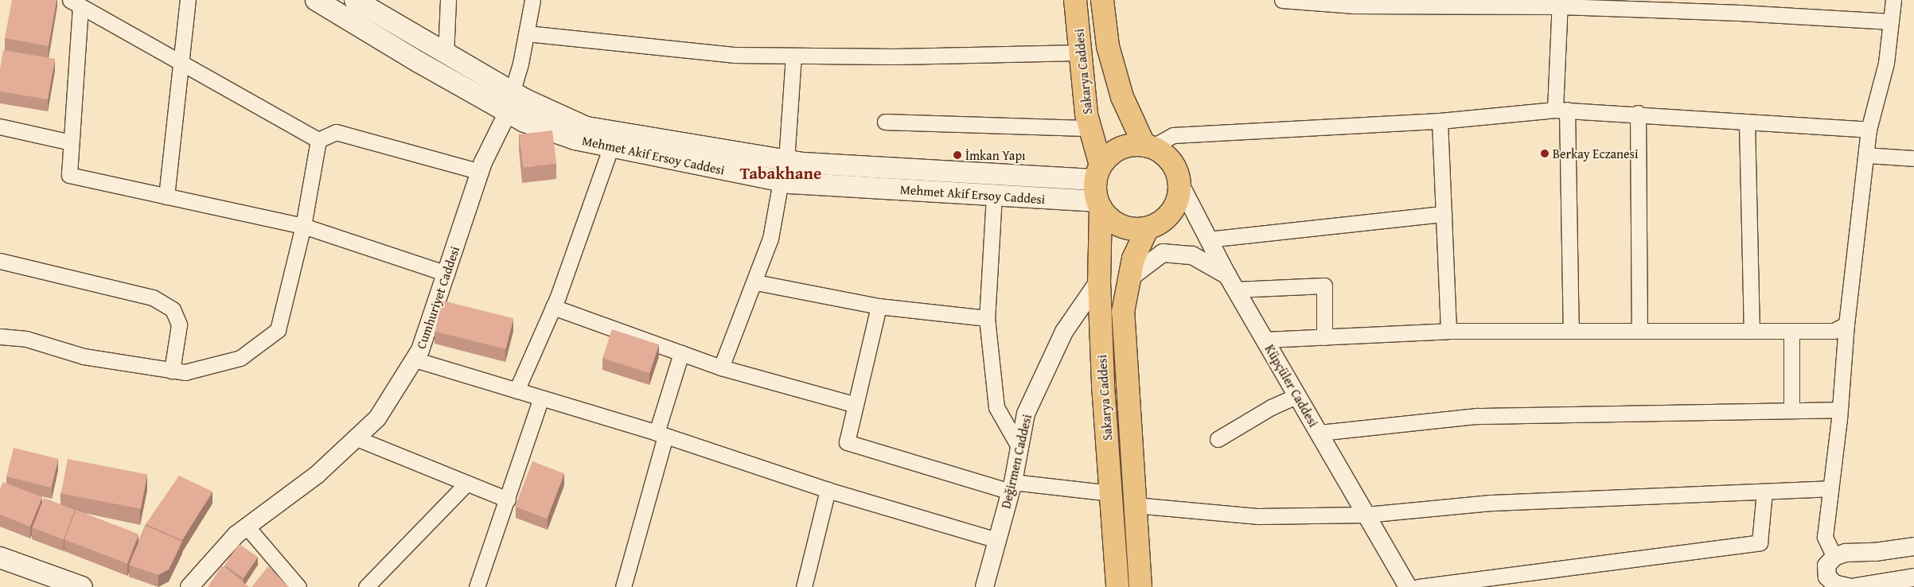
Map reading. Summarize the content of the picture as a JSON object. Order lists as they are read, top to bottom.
{
  "streets": {
    "main road": ["Sakarya Caddesi", "Mehmet Akif Ersoy Caddesi"],
    "street": ["Cumhuriyet Caddesi", "Küpçüler Caddesi", "Değirmen Caddesi"]
  },
  "crossings": [
    ["Sakarya Caddesi", "Mehmet Akif Ersoy Caddesi"],
    ["Sakarya Caddesi", "Küpçüler Caddesi"],
    ["Sakarya Caddesi", "Değirmen Caddesi"],
    ["Mehmet Akif Ersoy Caddesi", "Cumhuriyet Caddesi"],
    ["Mehmet Akif Ersoy Caddesi", "Küpçüler Caddesi"]
  ],
  "districts": ["Tabakhane"],
  "places": ["Berkay Eczanesi", "İmkan Yapı"]
}
